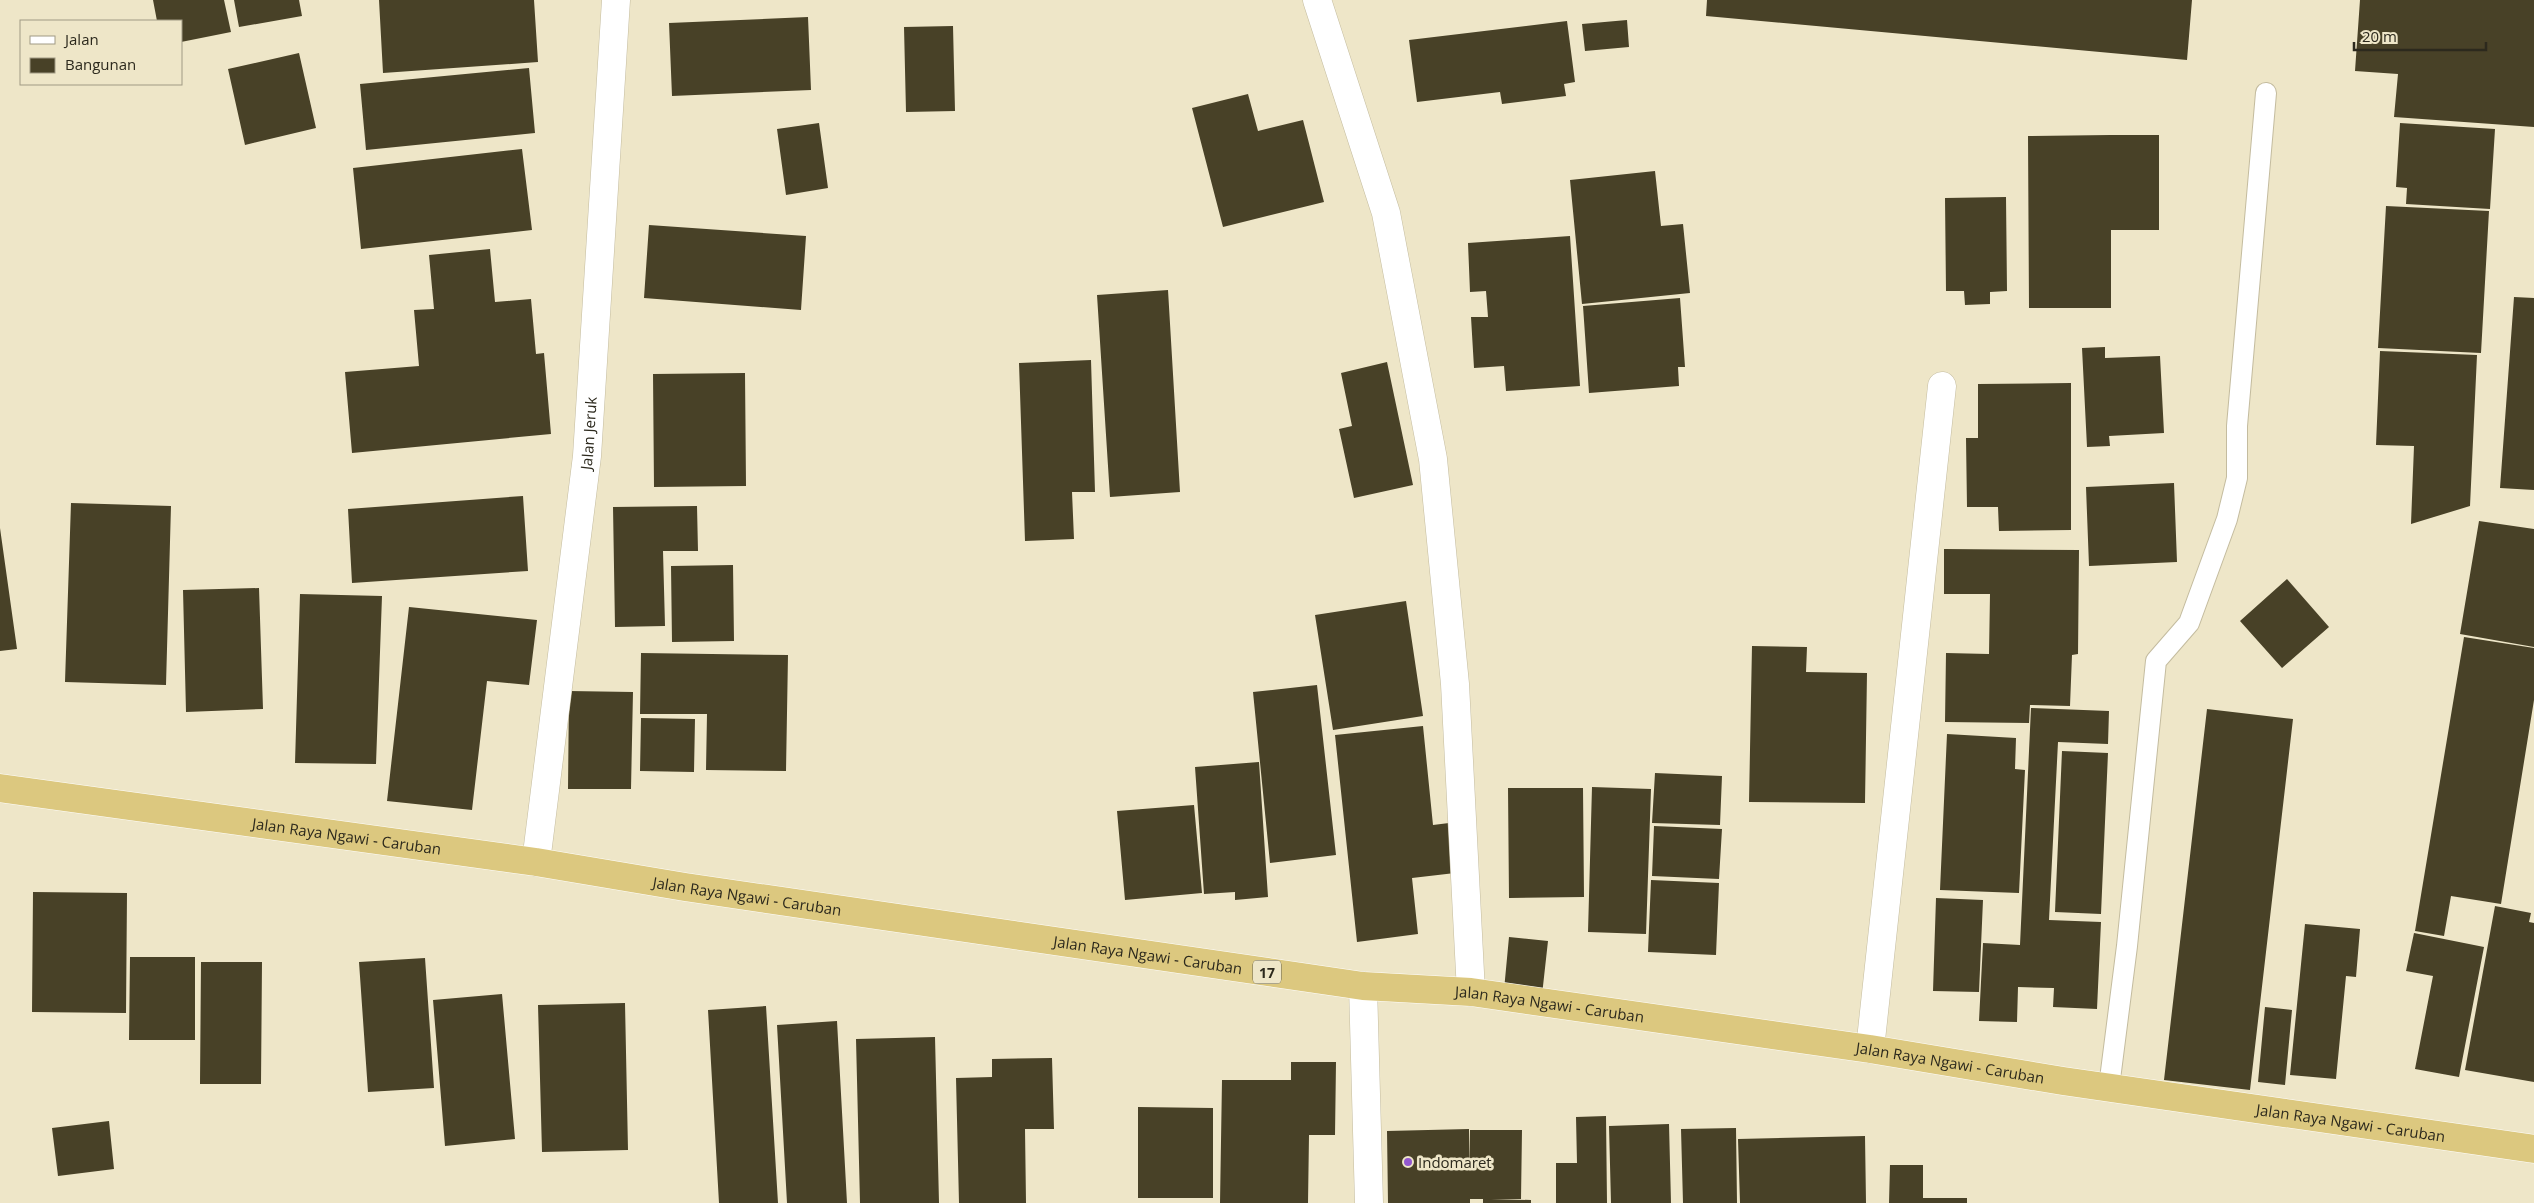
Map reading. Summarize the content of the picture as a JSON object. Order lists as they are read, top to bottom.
{
  "streets": {
    "highway": ["Jalan Raya Ngawi - Caruban", "17"],
    "street": ["Jalan Jeruk"]
  },
  "crossings": [
    ["Jalan Jeruk", "Jalan Raya Ngawi - Caruban"]
  ],
  "places": ["Indomaret"],
  "legend": ["Jalan", "Bangunan"],
  "scale_bar": "20 m"
}
